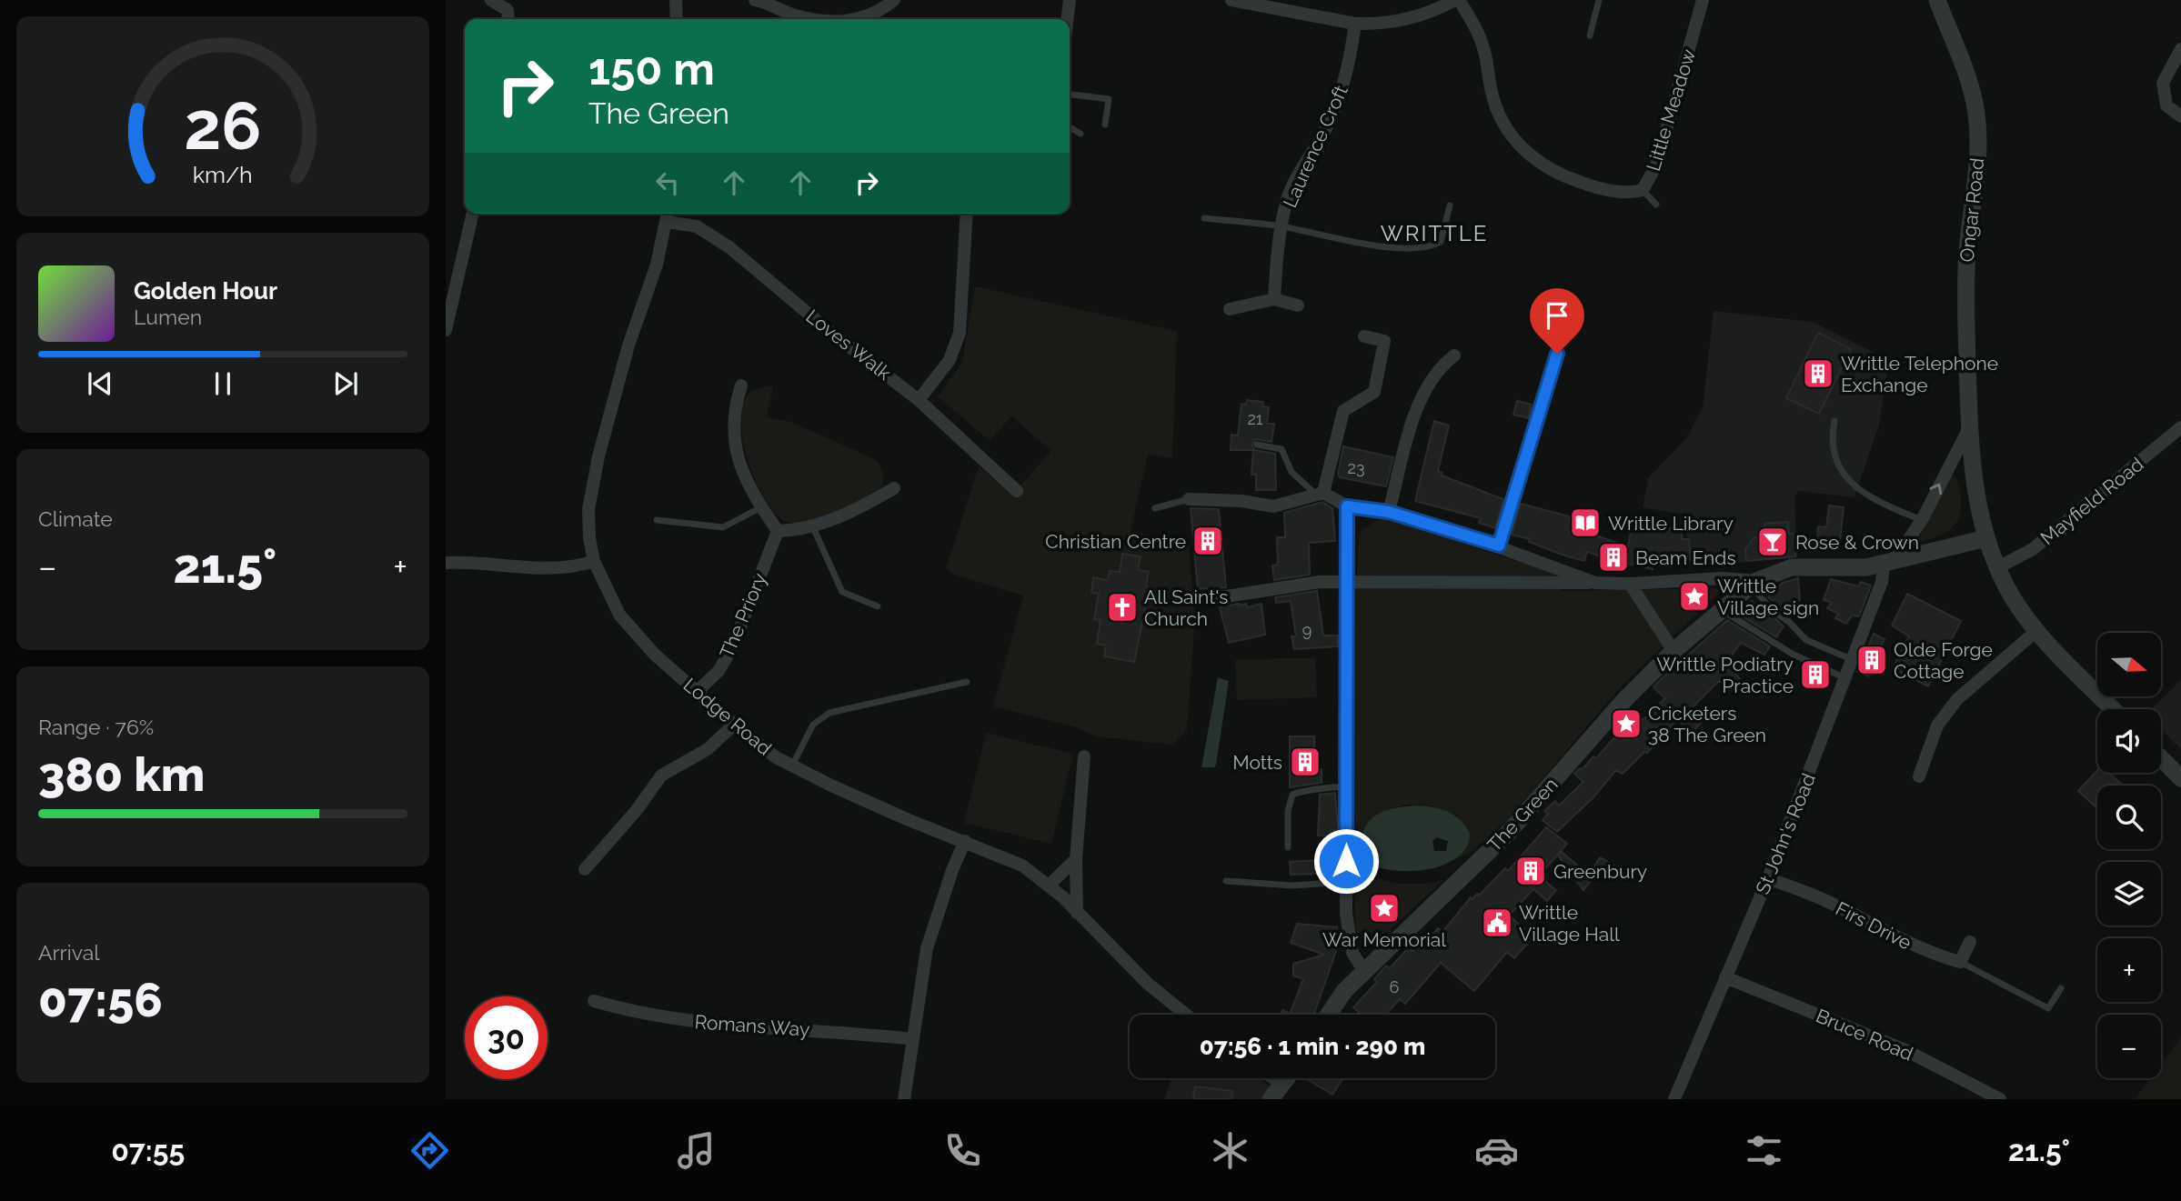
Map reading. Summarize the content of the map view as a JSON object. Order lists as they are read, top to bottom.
{
  "streets": {
    "street": [
      "Little Meadow",
      "Laurence Croft",
      "Ongar Road",
      "Loves Walk",
      "Mayfield Road",
      "The Priory",
      "Lodge Road",
      "The Green",
      "St John's Road",
      "Firs Drive",
      "Romans Way",
      "Bruce Road"
    ]
  },
  "crossings": [
    ["Ongar Road", "Mayfield Road"],
    ["Ongar Road", "The Green"],
    ["Ongar Road", "St John's Road"],
    ["Loves Walk", "Lodge Road"],
    ["The Priory", "Lodge Road"],
    ["The Green", "St John's Road"],
    ["St John's Road", "Firs Drive"],
    ["St John's Road", "Bruce Road"]
  ],
  "districts": ["WRITTLE"],
  "places": {
    "building": [
      "Writtle Telephone Exchange",
      "Christian Centre",
      "Beam Ends",
      "Olde Forge Cottage",
      "Writtle Podiatry Practice",
      "Motts",
      "Greenbury"
    ],
    "library": ["Writtle Library"],
    "bar": ["Rose & Crown"],
    "place": ["Writtle Village sign", "Cricketers 38 The Green", "War Memorial"],
    "church": ["All Saint's Church"],
    "public building": ["Writtle Village Hall"]
  },
  "house_numbers": [
    "21",
    "23",
    "9",
    "6"
  ],
  "north": "right",
  "page": {
    "turn": ["150 m", "The Green"],
    "song": ["Golden Hour", "Lumen"],
    "tile": [
      "Climate",
      ["Range · 76%", "380 km"],
      ["Arrival", "07:56"]
    ],
    "heat": ["−", "21.5°", "+"],
    "map_buttons": ["+", "−"],
    "limit": "30",
    "trip": "07:56 · 1 min · 290 m",
    "tabs": ["07:55", "21.5°"],
    "gauge": ["26", "km/h"]
  }
}
